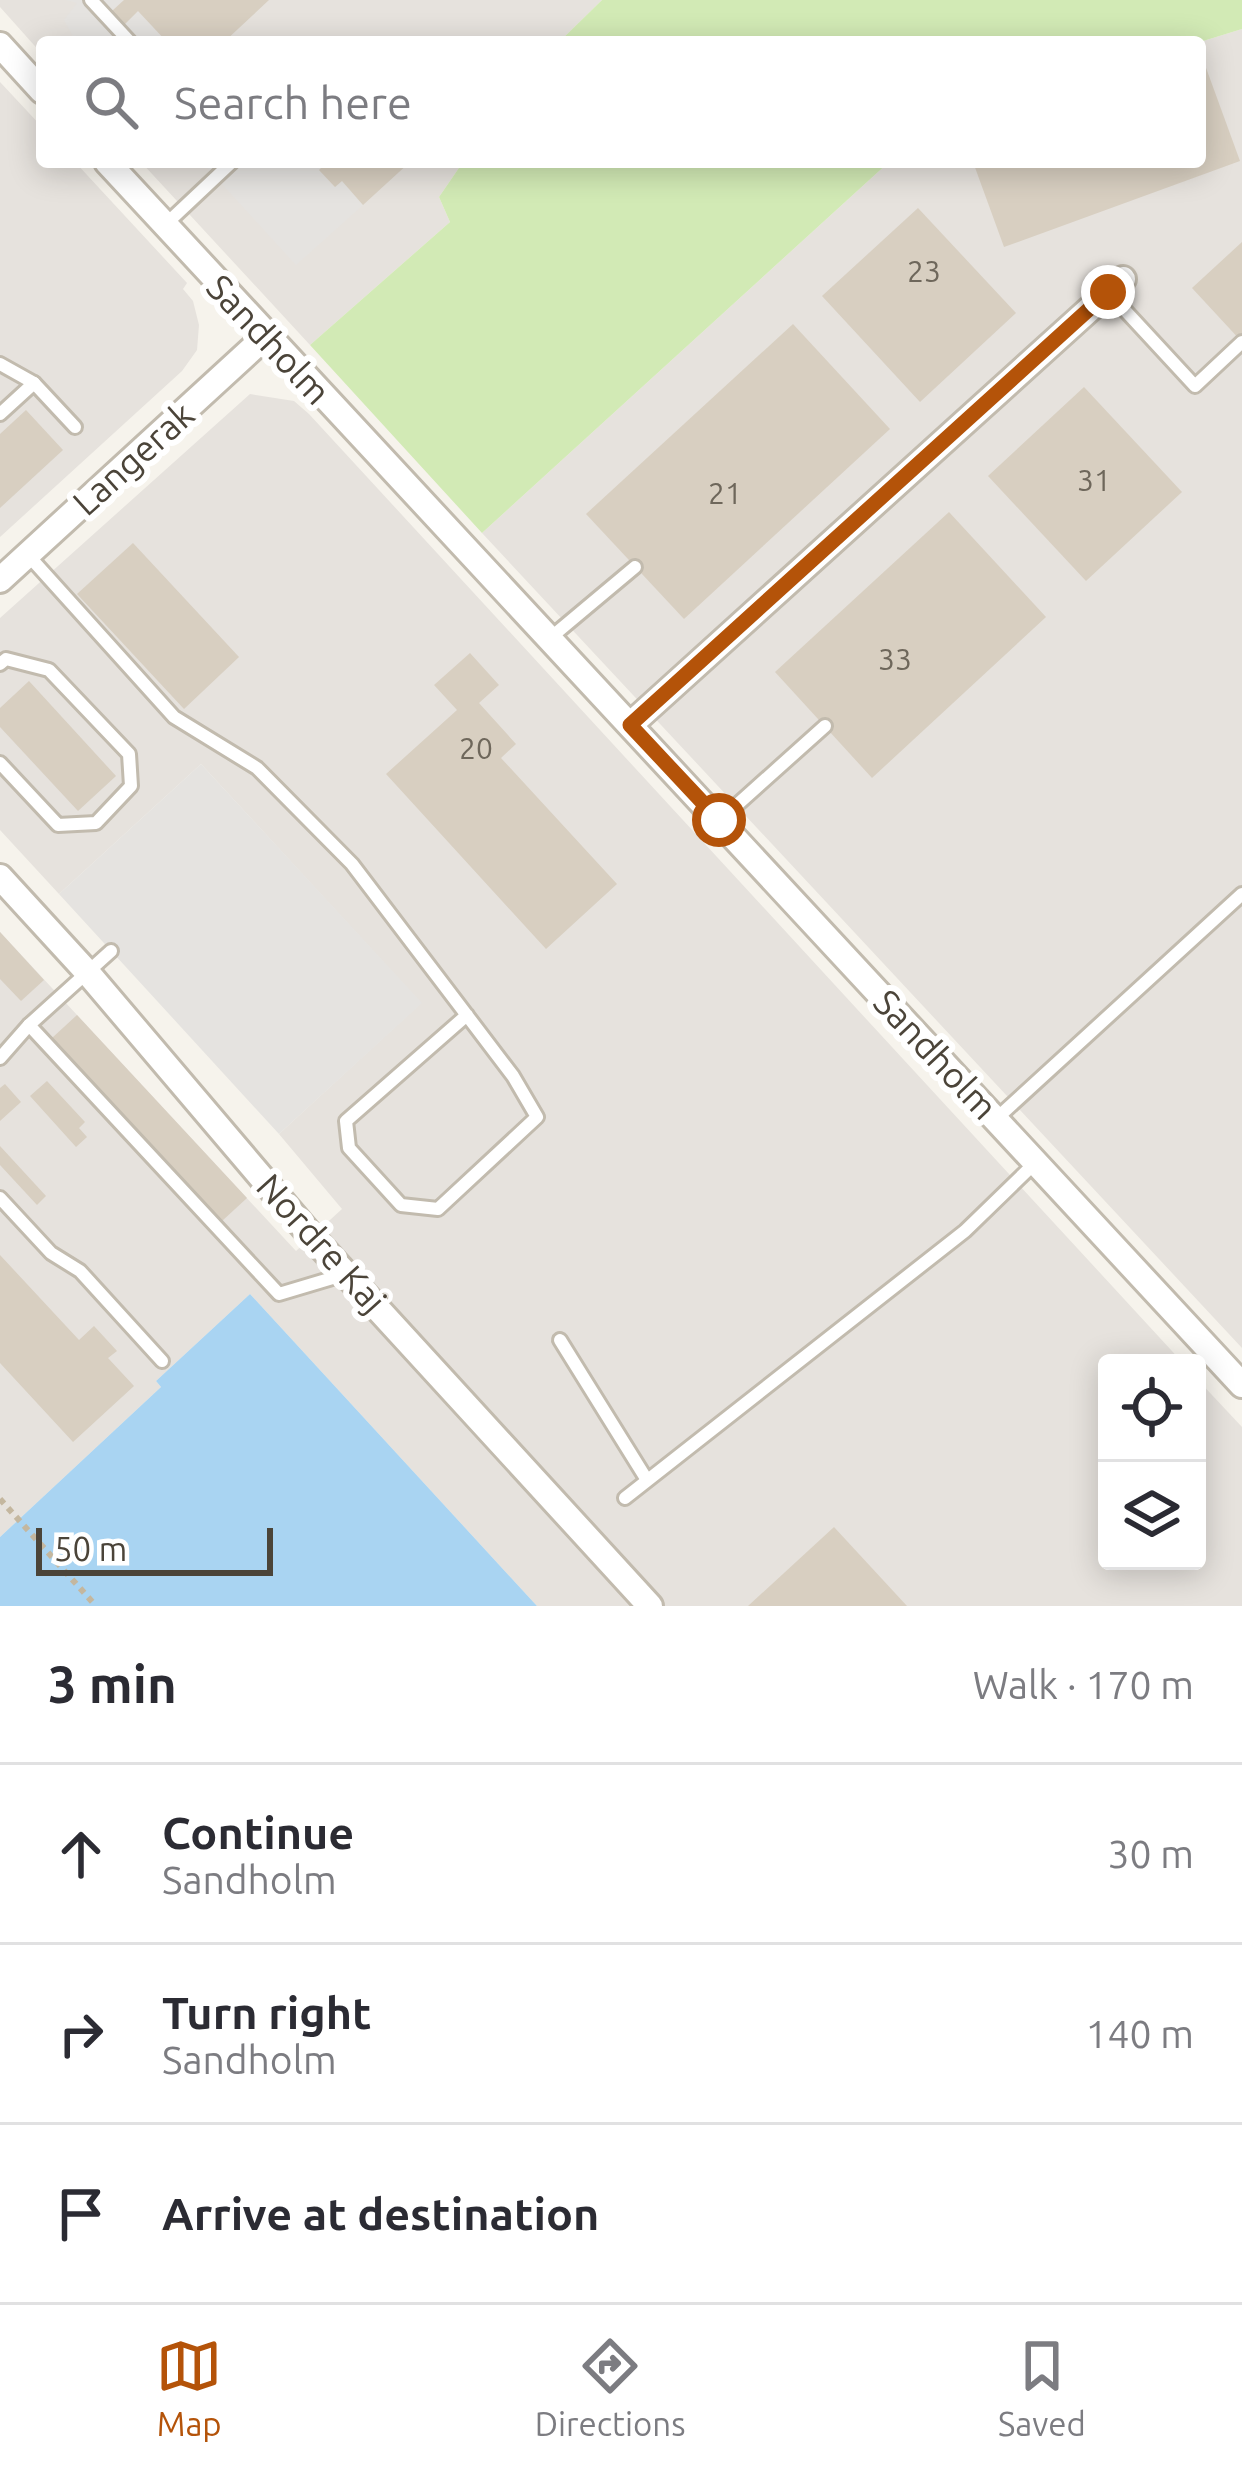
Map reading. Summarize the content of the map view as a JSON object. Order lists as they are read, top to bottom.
{
  "streets": {
    "street": ["Sandholm", "Langerak", "Nordre Kaj"]
  },
  "crossings": [
    ["Sandholm", "Langerak"]
  ],
  "house_numbers": [
    "23",
    "31",
    "21",
    "33",
    "20"
  ],
  "scale_bar": "50 m",
  "page": {
    "search": "Search here",
    "scale": "50 m",
    "heading": ["3 min", "Walk · 170 m"],
    "list": [
      ["Continue", "Sandholm", "30 m"],
      ["Turn right", "Sandholm", "140 m"],
      "Arrive at destination"
    ],
    "nav": ["Map", "Directions", "Saved"]
  }
}
